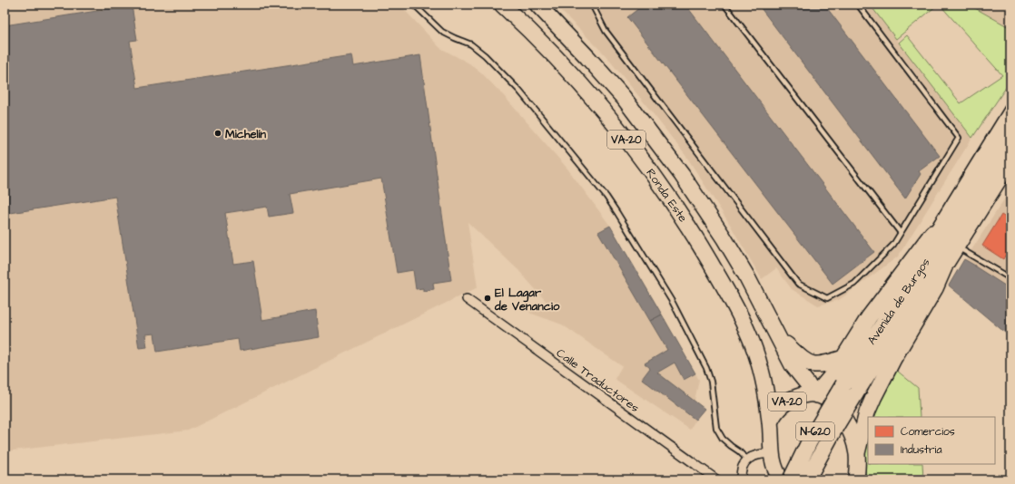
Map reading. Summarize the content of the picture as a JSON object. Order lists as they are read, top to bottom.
{
  "streets": {
    "highway": [
      "VA-20",
      "Ronda Este",
      "Avenida de Burgos",
      "N-620"
    ],
    "street": ["Calle Traductores"]
  },
  "crossings": [
    ["VA-20", "Ronda Este"]
  ],
  "places": ["Michelín", "El Lagar de Venancio"],
  "legend": ["Comercios", "Industria"]
}
